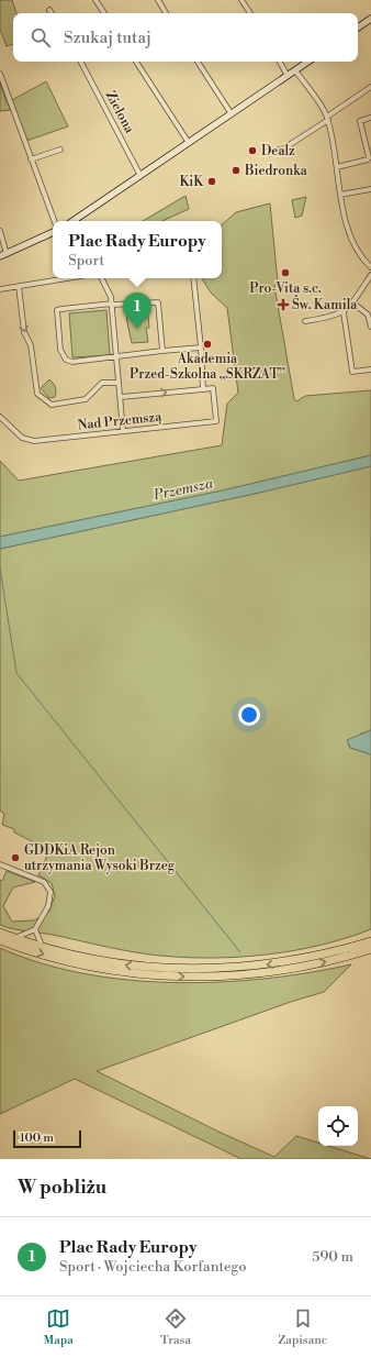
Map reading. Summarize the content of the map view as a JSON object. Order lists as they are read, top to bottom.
{
  "streets": {
    "street": ["Zielona", "Nad Przemszą"]
  },
  "water": ["Przemsza"],
  "places": {
    "other": [
      "Dealz",
      "Biedronka",
      "KiK",
      "Pro-Vita s.c.",
      "Akademia Przed-Szkolna „SKRZAT”",
      "GDDKiA Rejon utrzymania Wysoki Brzeg"
    ],
    "health": ["Św. Kamila"]
  },
  "scale_bar": "100 m",
  "page": {
    "search": "Szukaj tutaj",
    "popup": ["Plac Rady Europy", "Sport"],
    "pins": "1",
    "scale": "100 m",
    "heading": "W pobliżu",
    "list": [
      {
        "mark": "1",
        "name": "Plac Rady Europy",
        "note": "Sport · Wojciecha Korfantego",
        "value": "590 m"
      }
    ],
    "nav": ["Mapa", "Trasa", "Zapisane"]
  }
}
